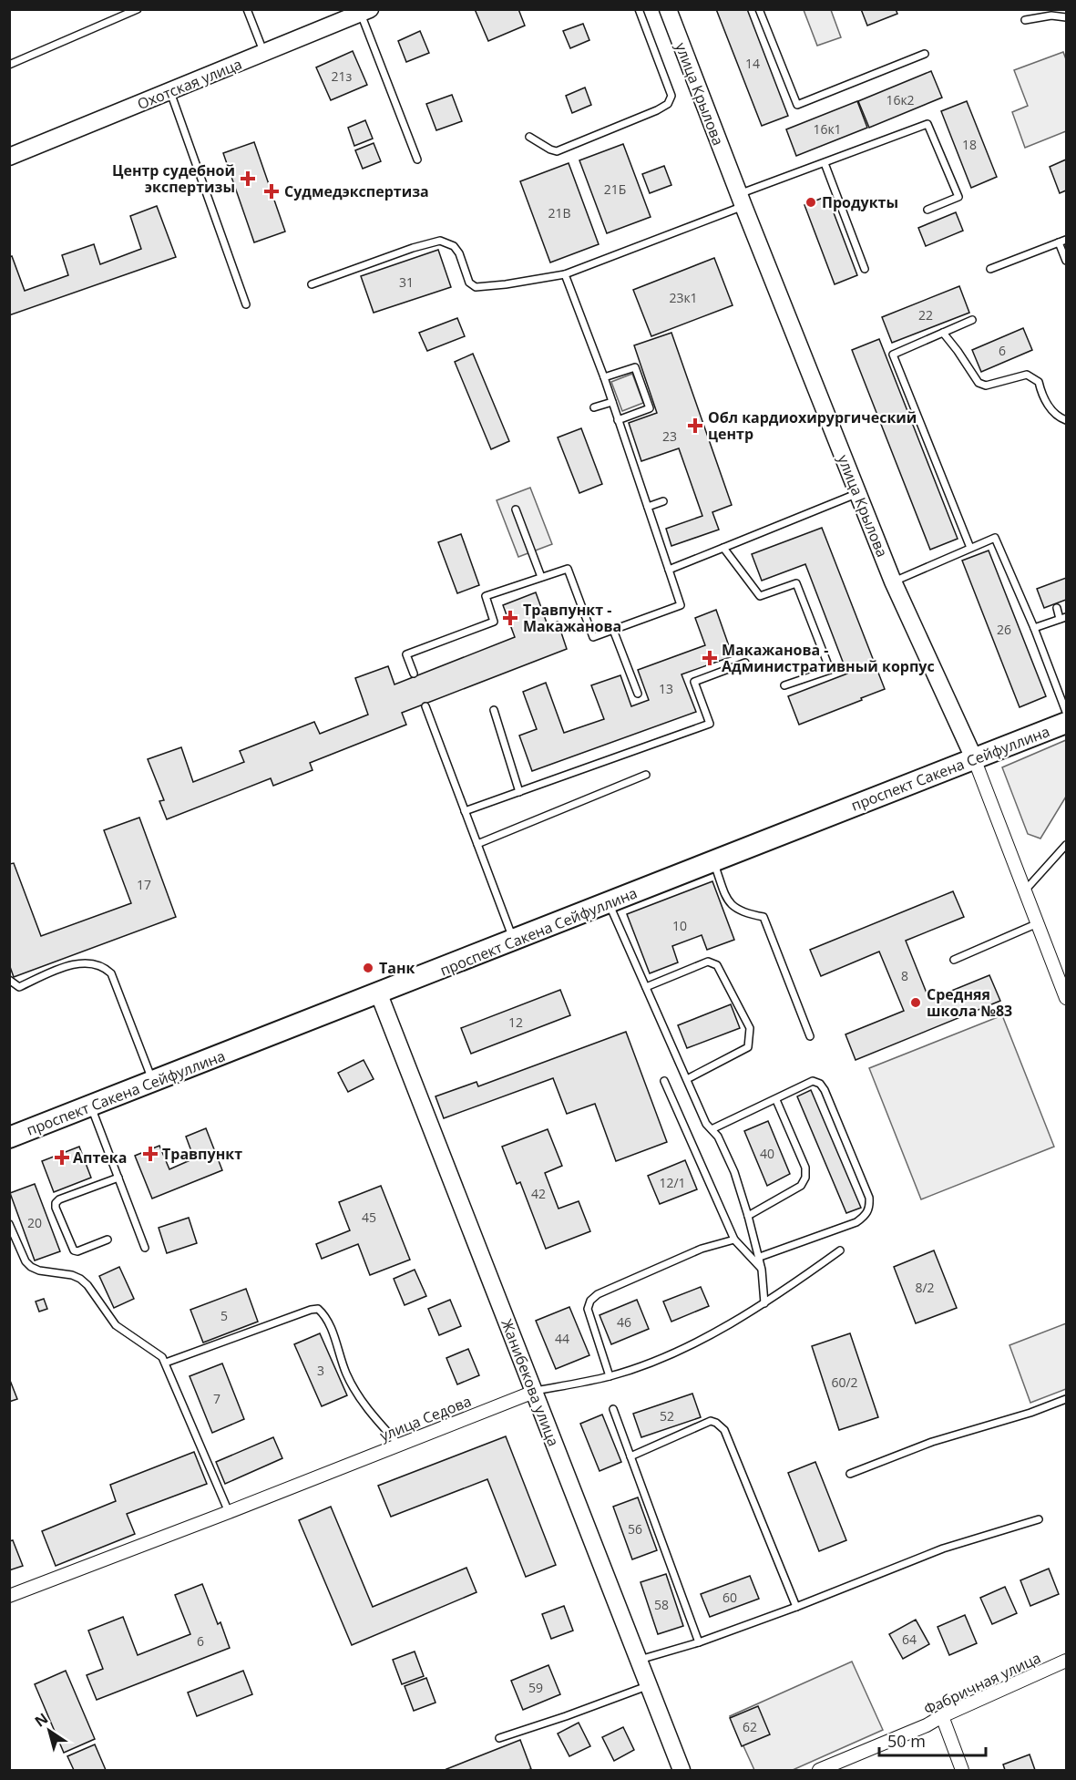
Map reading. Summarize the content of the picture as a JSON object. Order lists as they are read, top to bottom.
{
  "streets": {
    "main road": ["проспект Сакена Сейфуллина"],
    "street": [
      "Охотская улица",
      "улица Крылова",
      "Жанибекова улица",
      "улица Седова",
      "Фабричная улица"
    ]
  },
  "crossings": [
    ["улица Крылова", "проспект Сакена Сейфуллина"],
    ["проспект Сакена Сейфуллина", "Жанибекова улица"],
    ["Жанибекова улица", "улица Седова"]
  ],
  "places": {
    "health": [
      "Центр судебной экспертизы",
      "Судмедэкспертиза",
      "Обл кардиохирургический центр",
      "Травпункт - Макажанова",
      "Макажанова - Административный корпус",
      "Травпункт",
      "Аптека"
    ],
    "other": ["Продукты", "Танк", "Средняя школа №83"]
  },
  "house_numbers": [
    "14",
    "21з",
    "16к2",
    "16к1",
    "18",
    "21Б",
    "21В",
    "31",
    "23к1",
    "22",
    "6",
    "23",
    "26",
    "13",
    "17",
    "10",
    "8",
    "12",
    "40",
    "12/1",
    "42",
    "45",
    "20",
    "8/2",
    "5",
    "46",
    "44",
    "3",
    "60/2",
    "7",
    "52",
    "56",
    "60",
    "58",
    "64",
    "6",
    "59",
    "62"
  ],
  "scale_bar": "50 m",
  "north": "top left"
}
